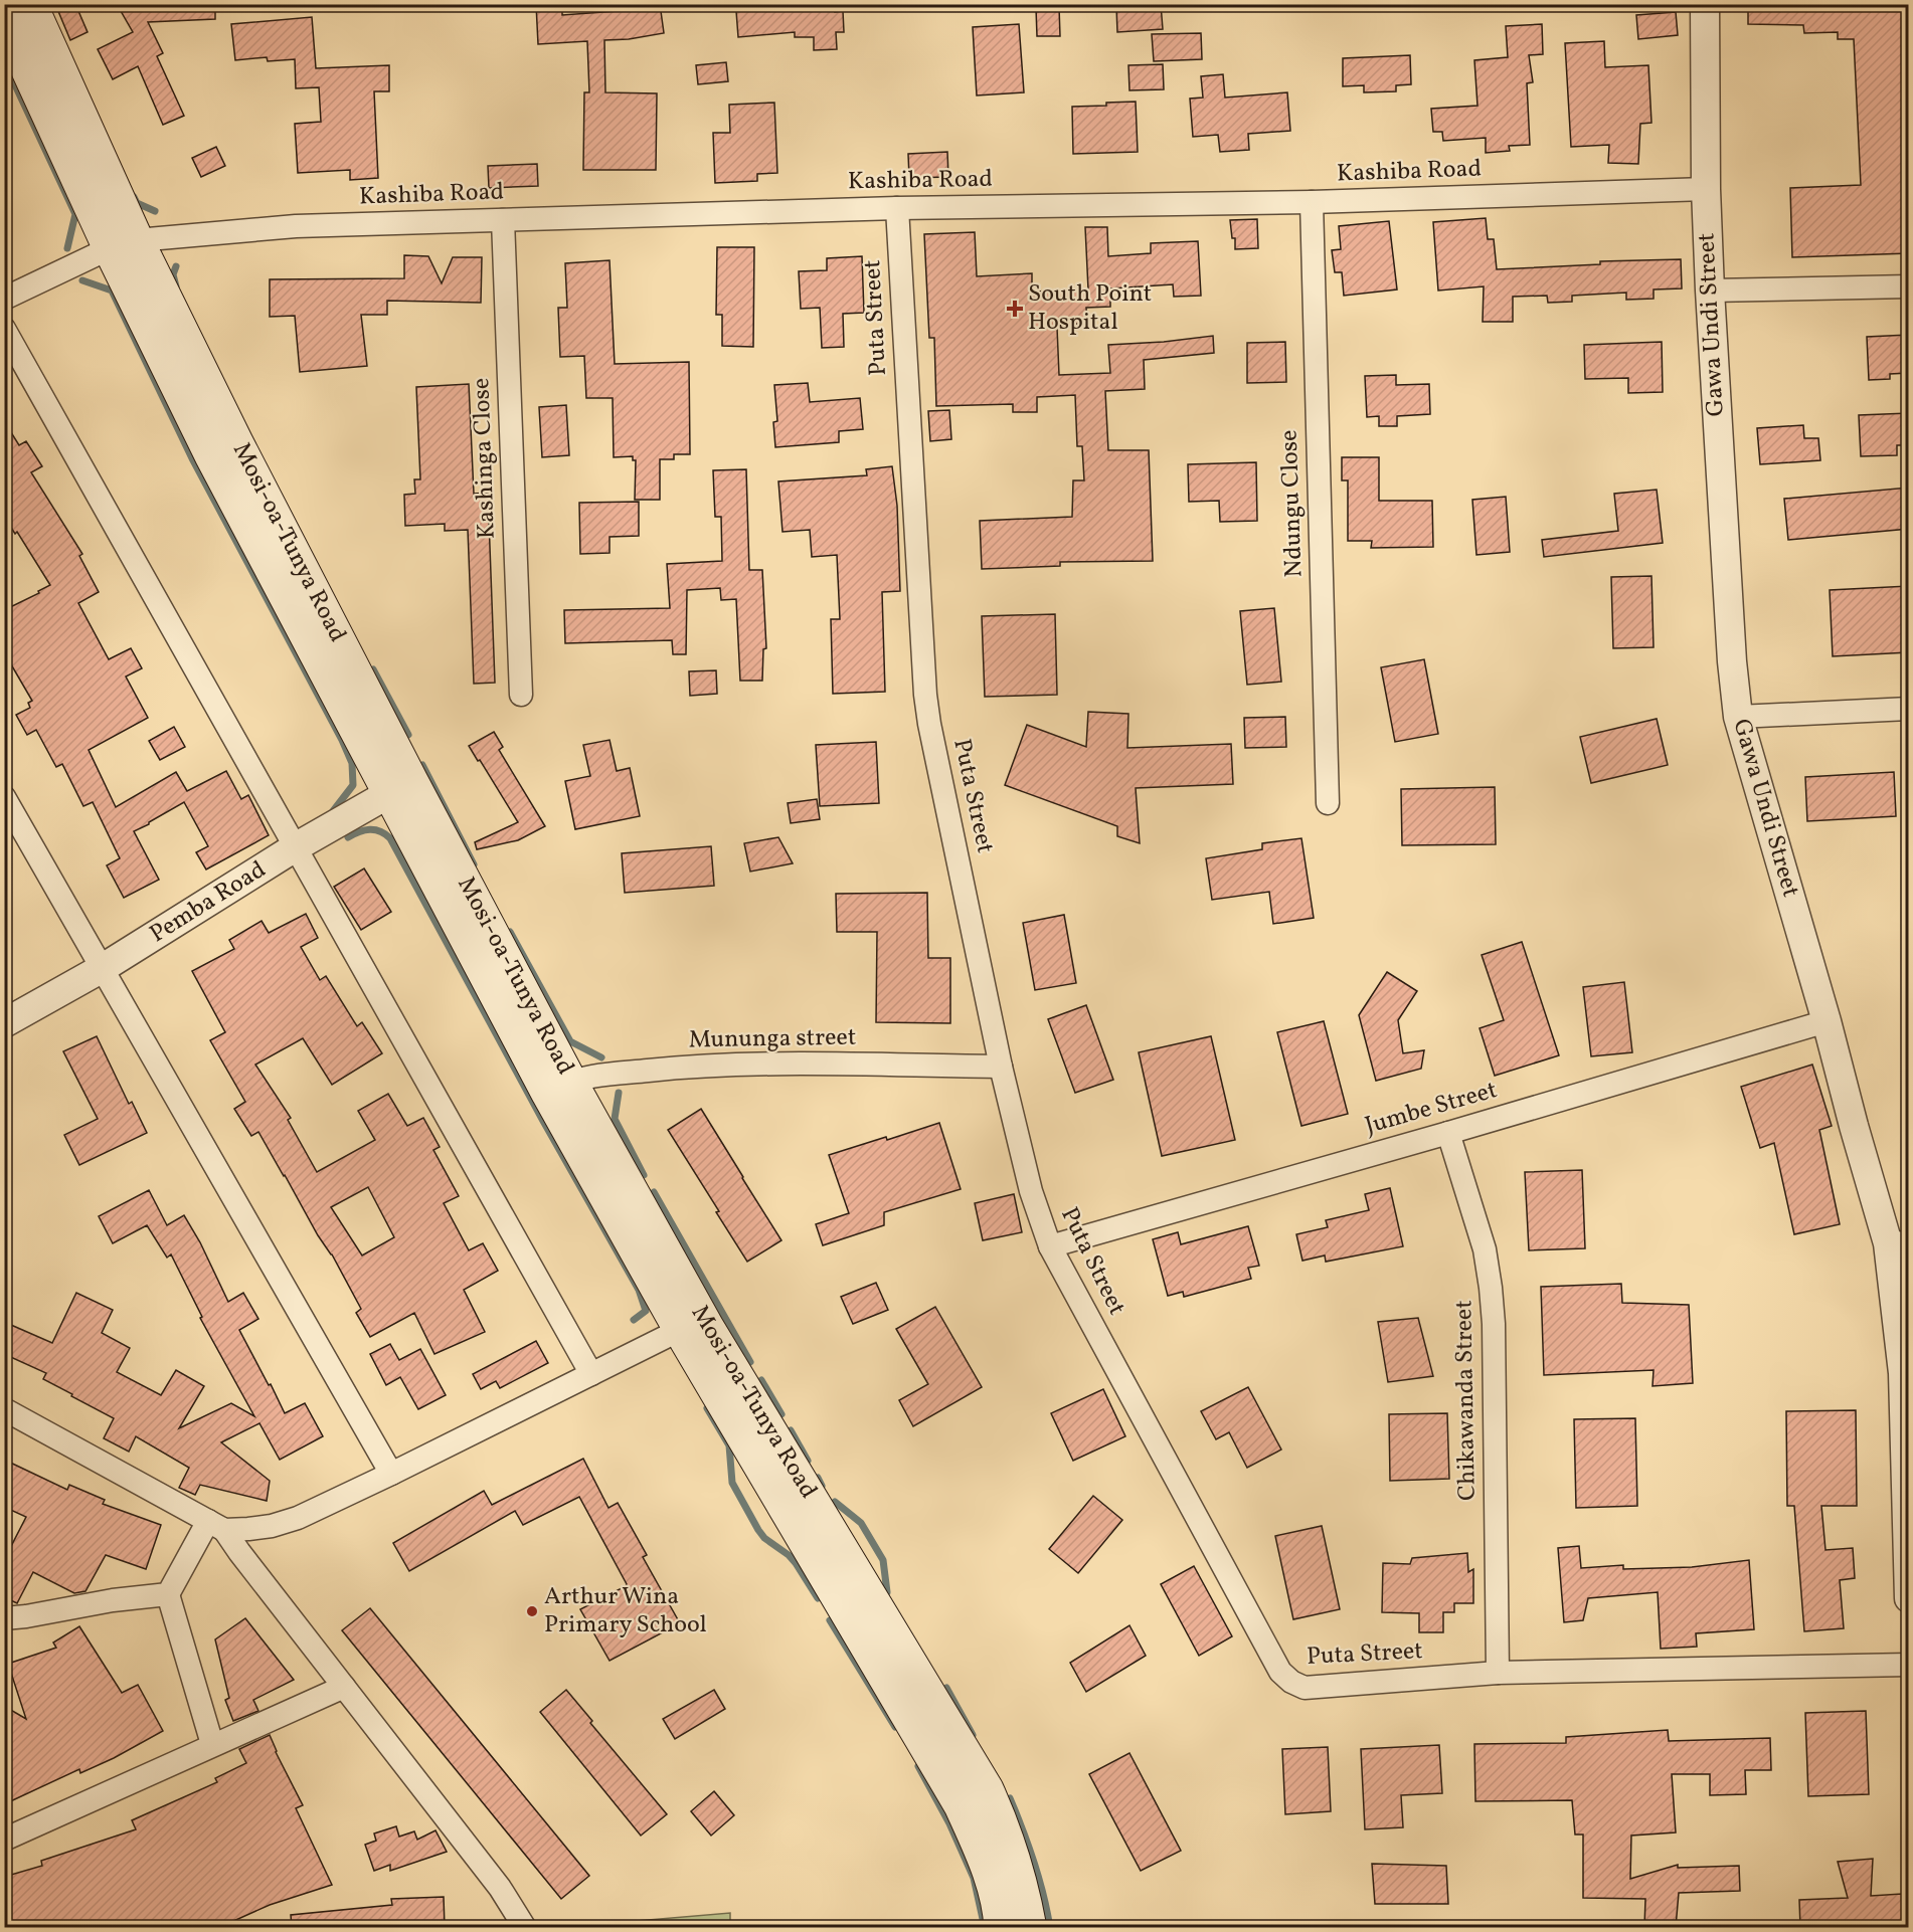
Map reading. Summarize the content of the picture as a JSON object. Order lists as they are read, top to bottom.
{
  "streets": {
    "main road": ["Mosi-oa-Tunya Road"],
    "street": [
      "Kashiba Road",
      "Puta Street",
      "Gawa Undi Street",
      "Kashinga Close",
      "Ndungu Close",
      "Pemba Road",
      "Mununga street",
      "Jumbe Street",
      "Chikawanda Street"
    ]
  },
  "crossings": [
    ["Kashiba Road", "Puta Street"],
    ["Kashiba Road", "Gawa Undi Street"],
    ["Kashiba Road", "Kashinga Close"],
    ["Kashiba Road", "Ndungu Close"],
    ["Kashiba Road", "Mosi-oa-Tunya Road"],
    ["Puta Street", "Mununga street"],
    ["Puta Street", "Jumbe Street"],
    ["Puta Street", "Chikawanda Street"],
    ["Gawa Undi Street", "Jumbe Street"],
    ["Mosi-oa-Tunya Road", "Pemba Road"],
    ["Mosi-oa-Tunya Road", "Mununga street"],
    ["Jumbe Street", "Chikawanda Street"]
  ],
  "places": {
    "health": ["South Point Hospital"],
    "other": ["Arthur Wina Primary School"]
  }
}
